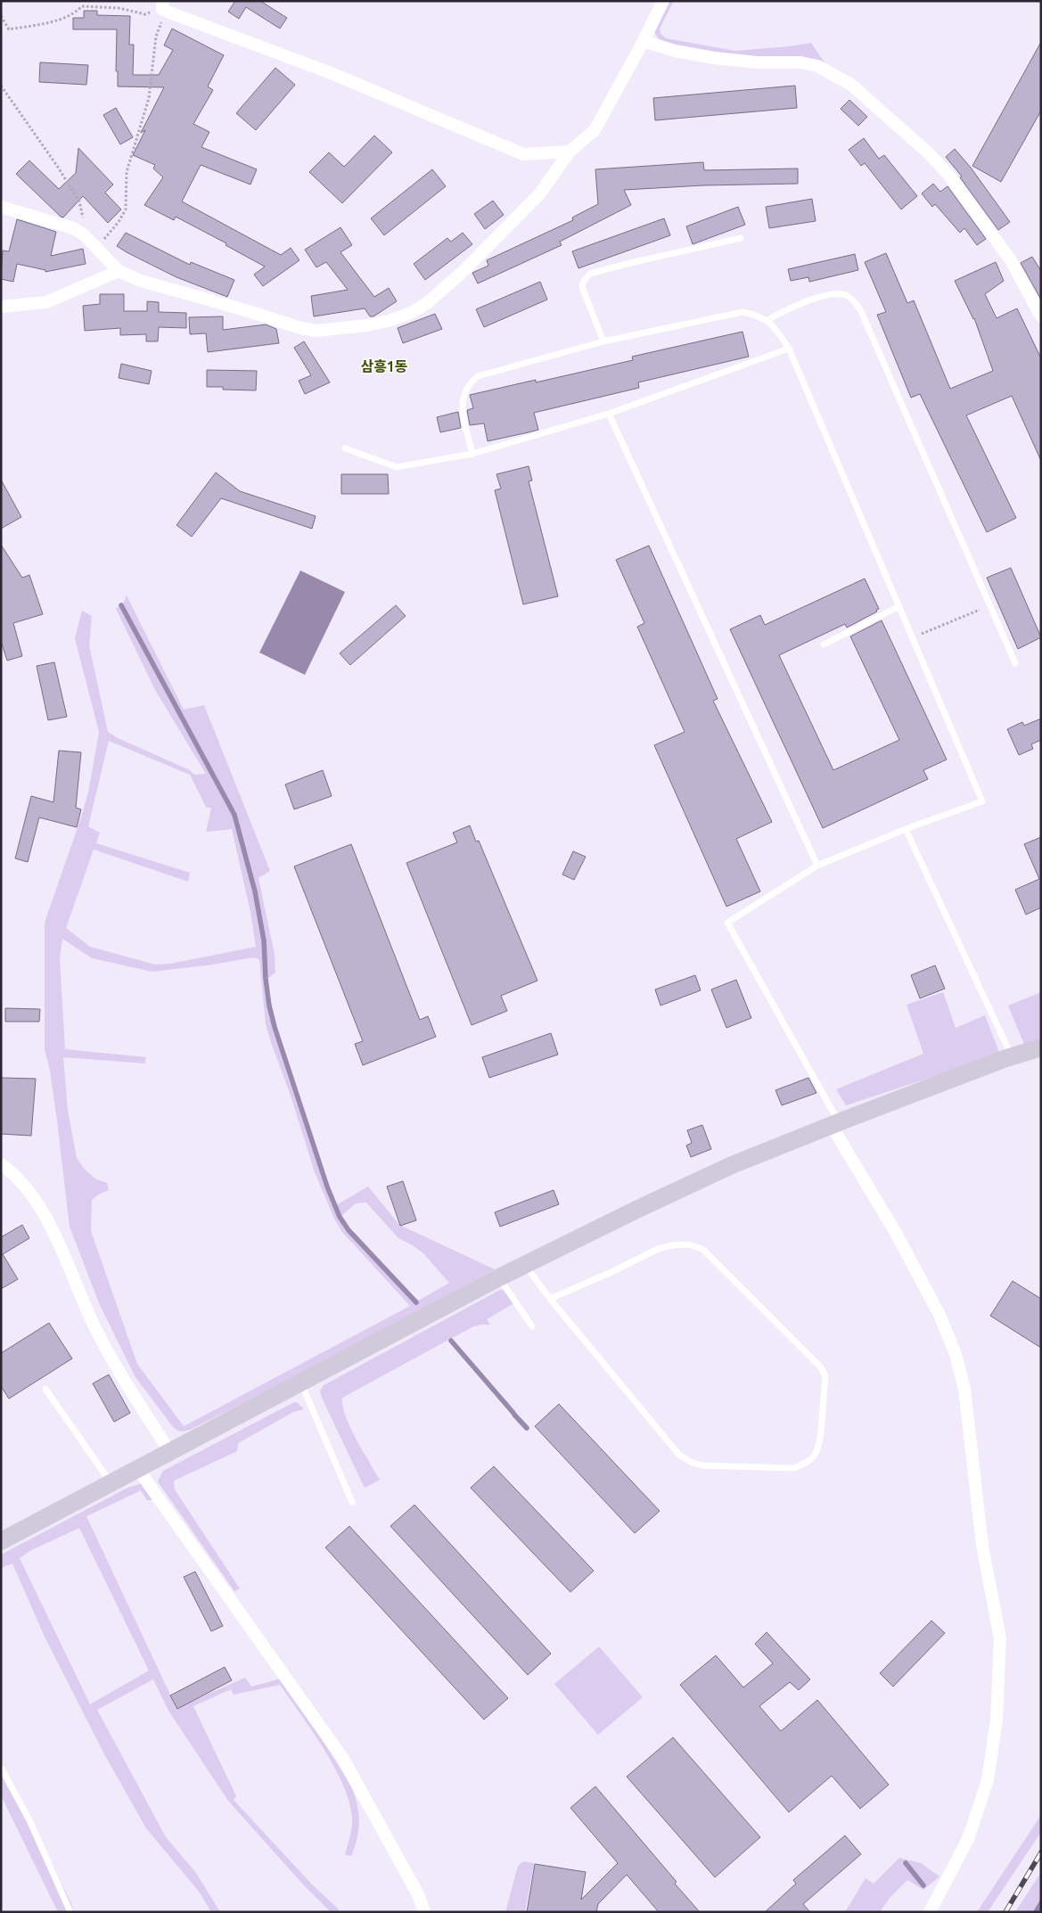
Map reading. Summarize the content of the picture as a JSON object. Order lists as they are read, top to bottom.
{
  "districts": ["삼흥1동"]
}
